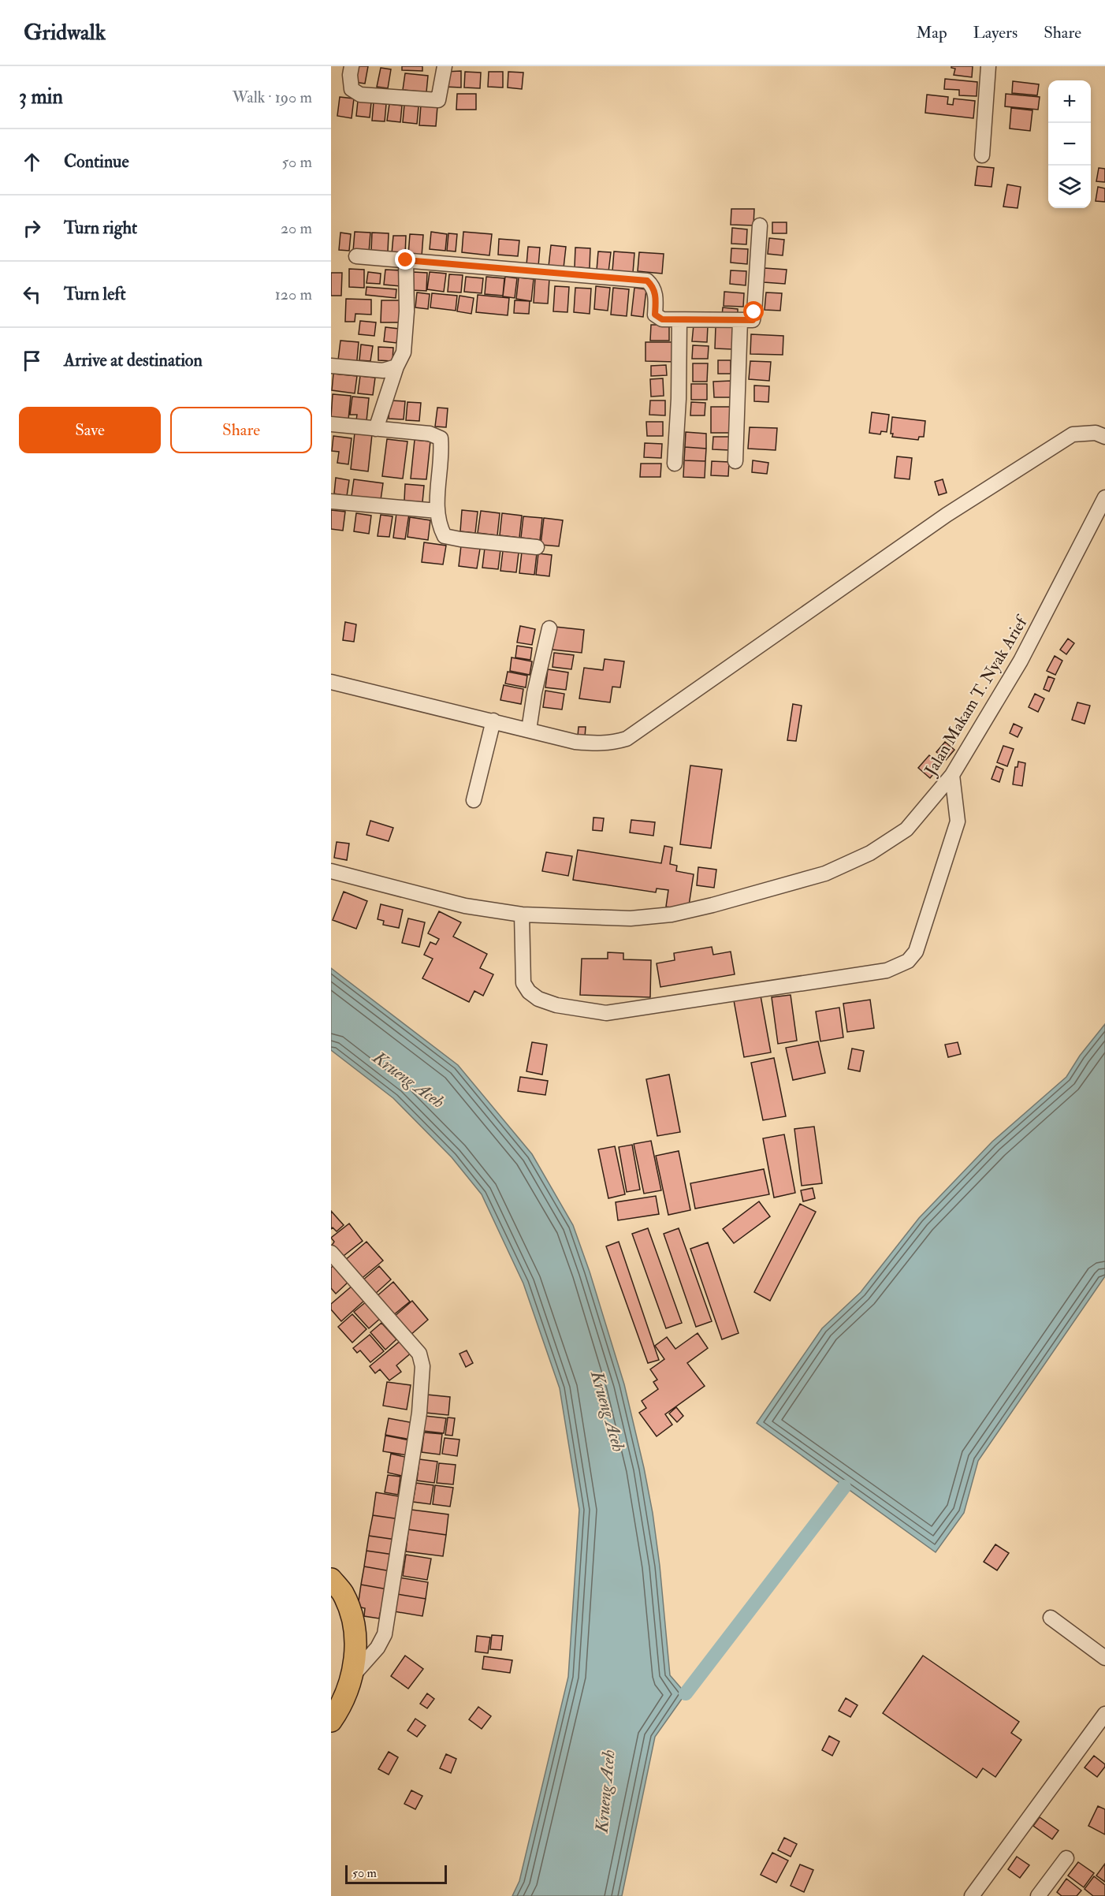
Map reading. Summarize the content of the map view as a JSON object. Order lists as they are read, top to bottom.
{
  "streets": {
    "street": ["Jalan Makam T. Nyak Arief"]
  },
  "water": ["Krueng Aceh"],
  "scale_bar": "50 m",
  "page": {
    "header": "Gridwalk",
    "nav": ["Map", "Layers", "Share"],
    "heading": ["3 min", "Walk · 190 m"],
    "map_buttons": ["+", "−"],
    "list": [
      ["Continue", "50 m"],
      ["Turn right", "20 m"],
      ["Turn left", "120 m"],
      "Arrive at destination"
    ],
    "buttons": ["Save", "Share"],
    "scale": "50 m"
  }
}
